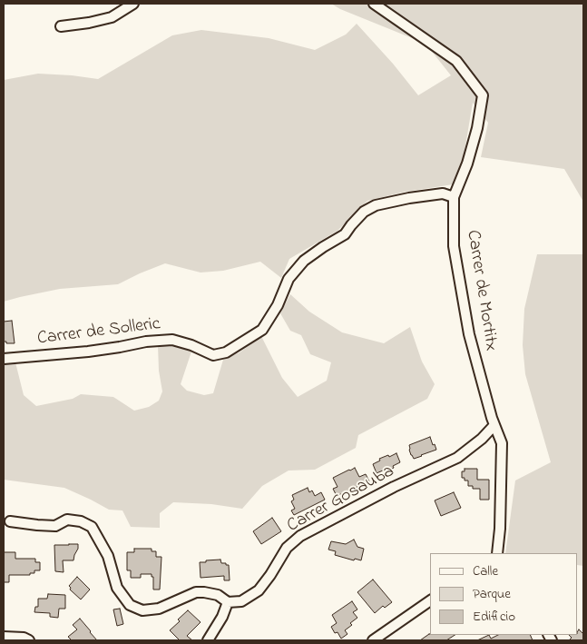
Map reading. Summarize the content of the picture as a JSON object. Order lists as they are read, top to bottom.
{
  "streets": {
    "street": ["Carrer de Mortitx", "Carrer de Solleric", "Carrer Gosauba"]
  },
  "crossings": [
    ["Carrer de Mortitx", "Carrer de Solleric"],
    ["Carrer de Mortitx", "Carrer Gosauba"]
  ],
  "legend": ["Calle", "Parque", "Edificio"]
}
